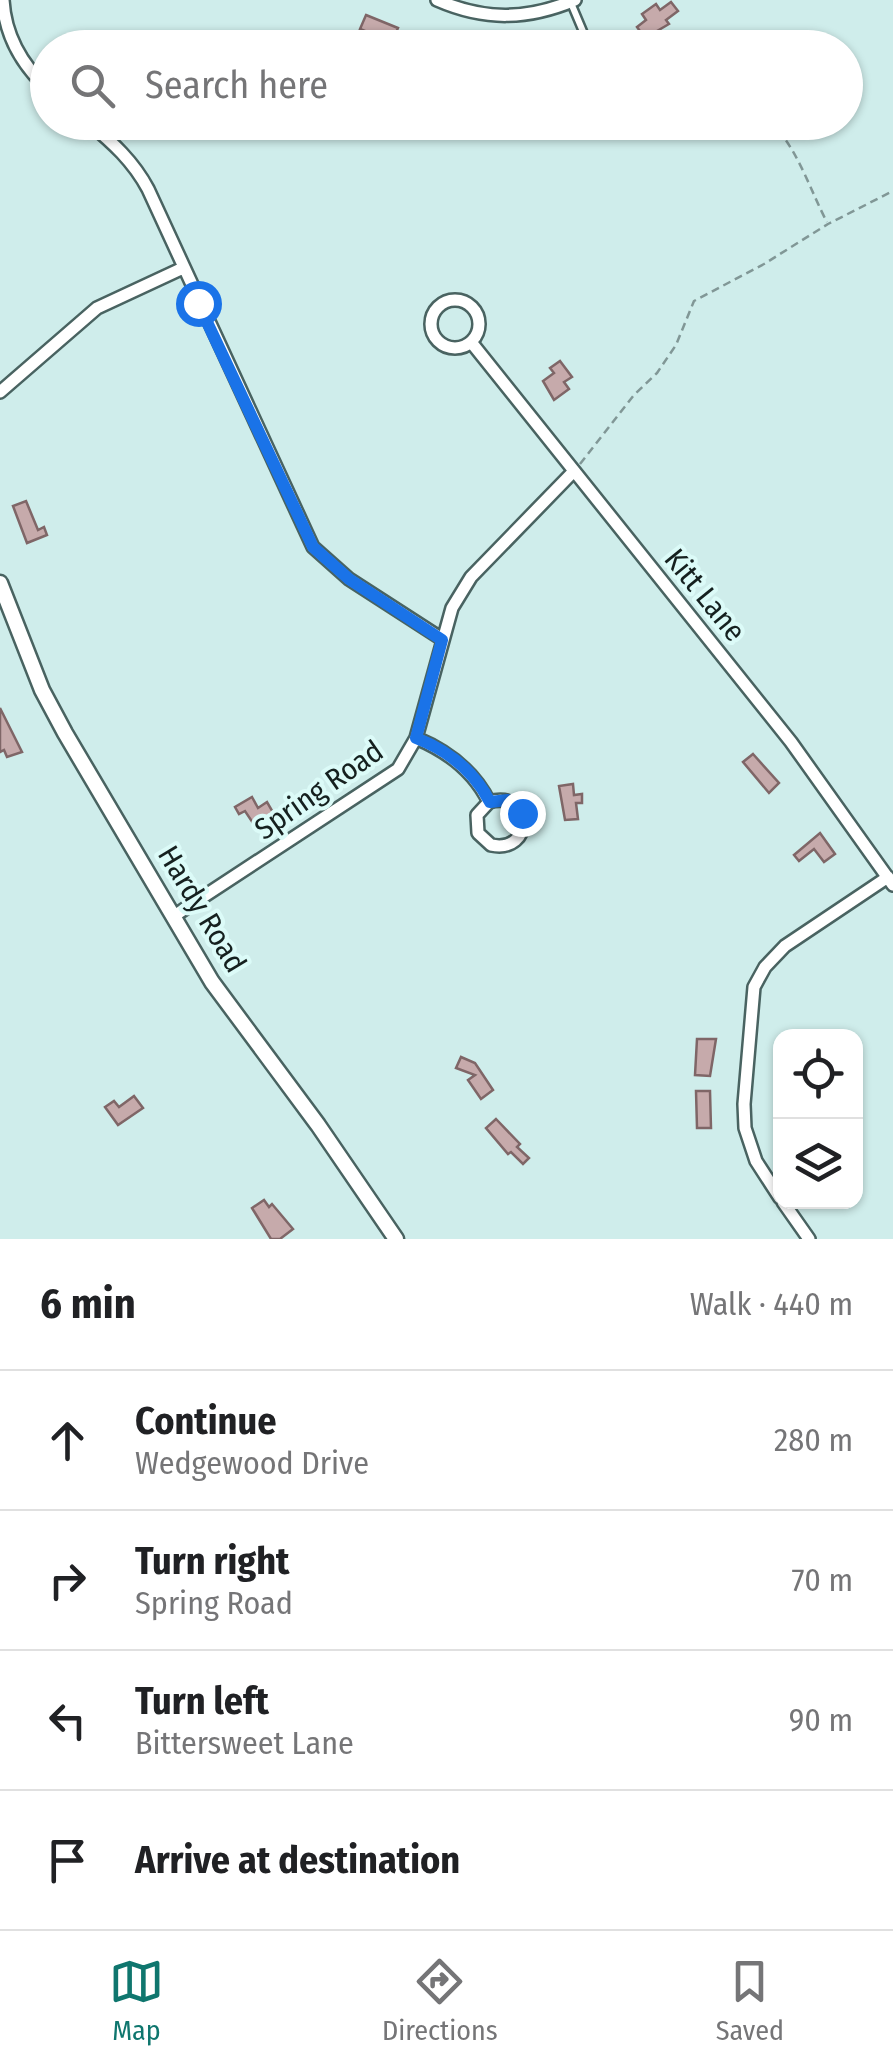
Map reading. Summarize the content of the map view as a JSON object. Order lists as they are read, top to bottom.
{
  "streets": {
    "street": ["Kitt Lane", "Spring Road", "Hardy Road"]
  },
  "crossings": [
    ["Kitt Lane", "Spring Road"],
    ["Spring Road", "Hardy Road"]
  ],
  "page": {
    "search": "Search here",
    "heading": ["6 min", "Walk · 440 m"],
    "list": [
      ["Continue", "Wedgewood Drive", "280 m"],
      ["Turn right", "Spring Road", "70 m"],
      ["Turn left", "Bittersweet Lane", "90 m"],
      "Arrive at destination"
    ],
    "nav": ["Map", "Directions", "Saved"]
  }
}
